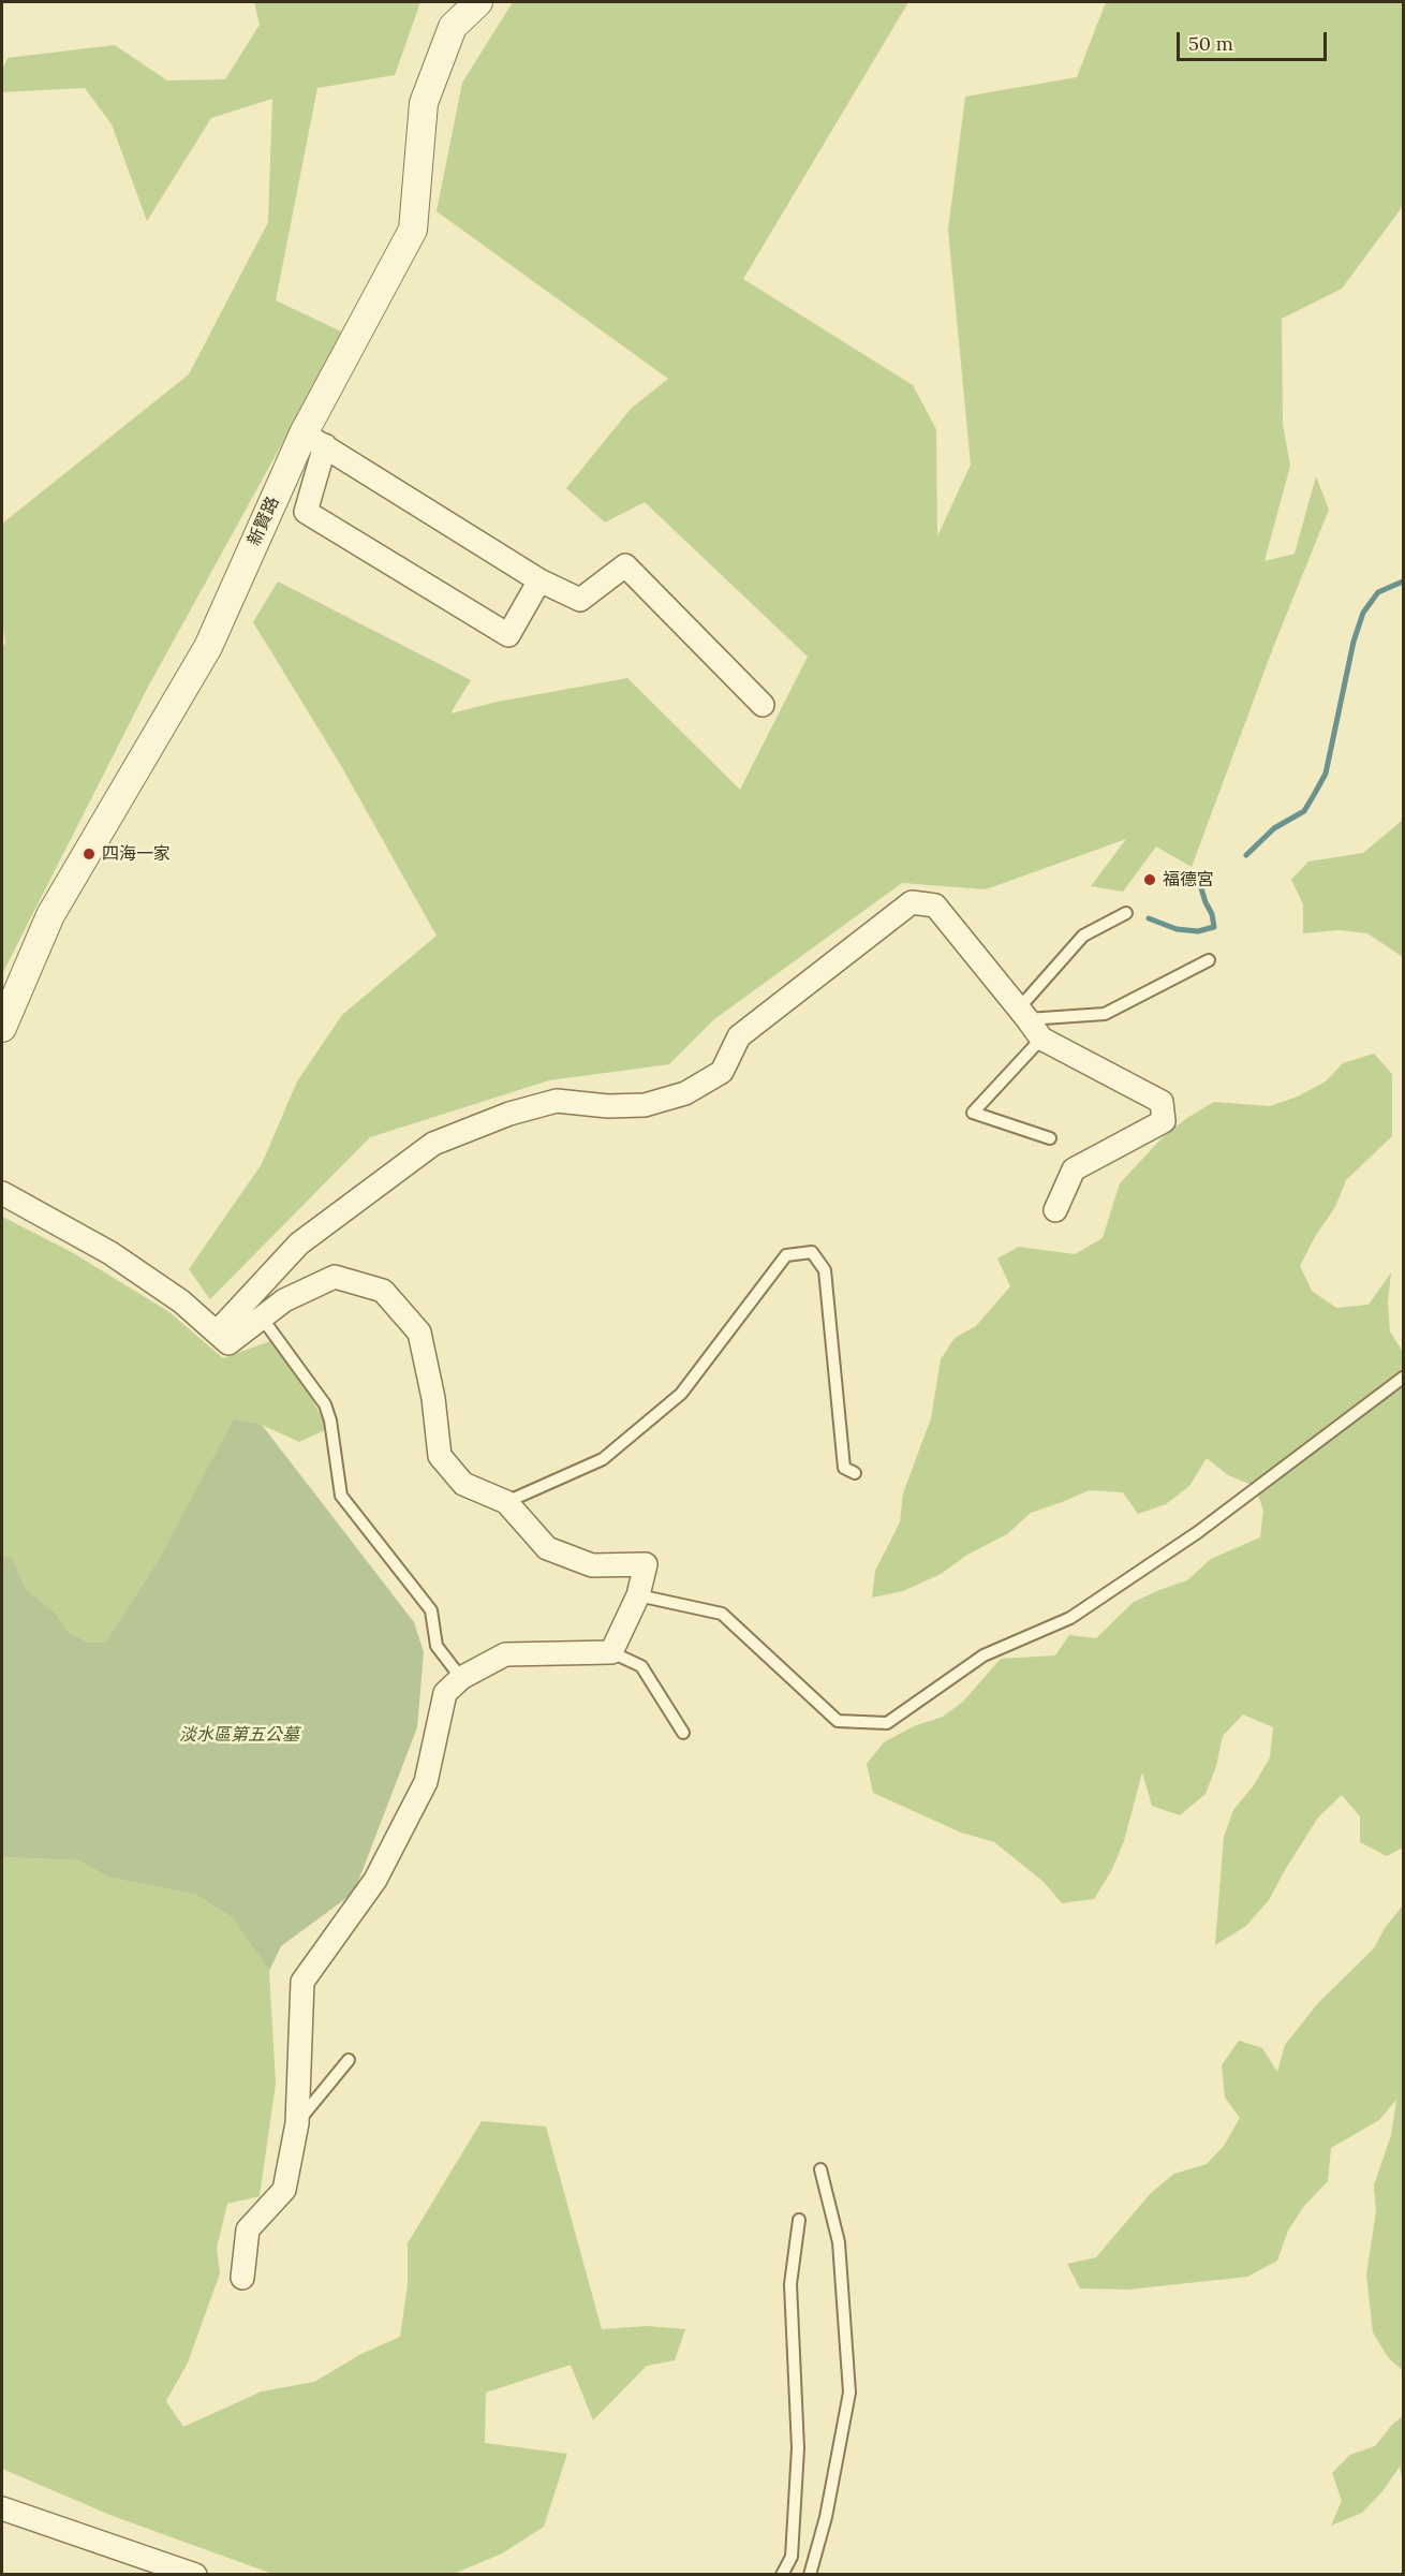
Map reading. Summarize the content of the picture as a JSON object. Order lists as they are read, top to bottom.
{
  "streets": {
    "street": ["新賢路"]
  },
  "parks": ["淡水區第五公墓"],
  "places": ["四海一家", "福德宮"],
  "scale_bar": "50 m"
}
